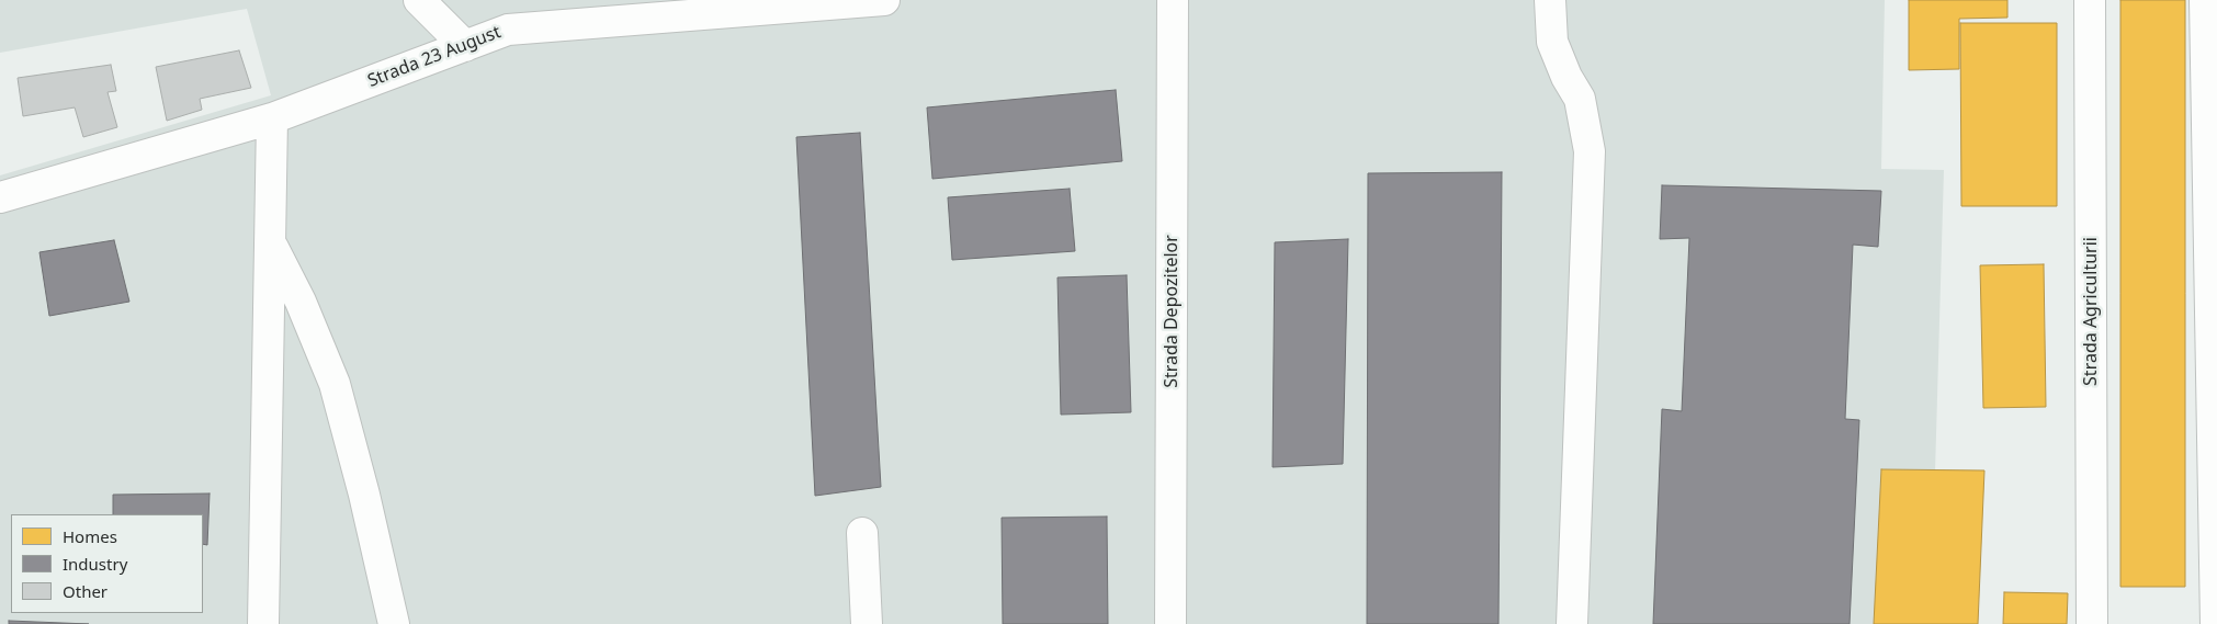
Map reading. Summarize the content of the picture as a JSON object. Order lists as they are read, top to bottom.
{
  "streets": {
    "street": ["Strada 23 August", "Strada Depozitelor", "Strada Agriculturii"]
  },
  "legend": ["Homes", "Industry", "Other"]
}
